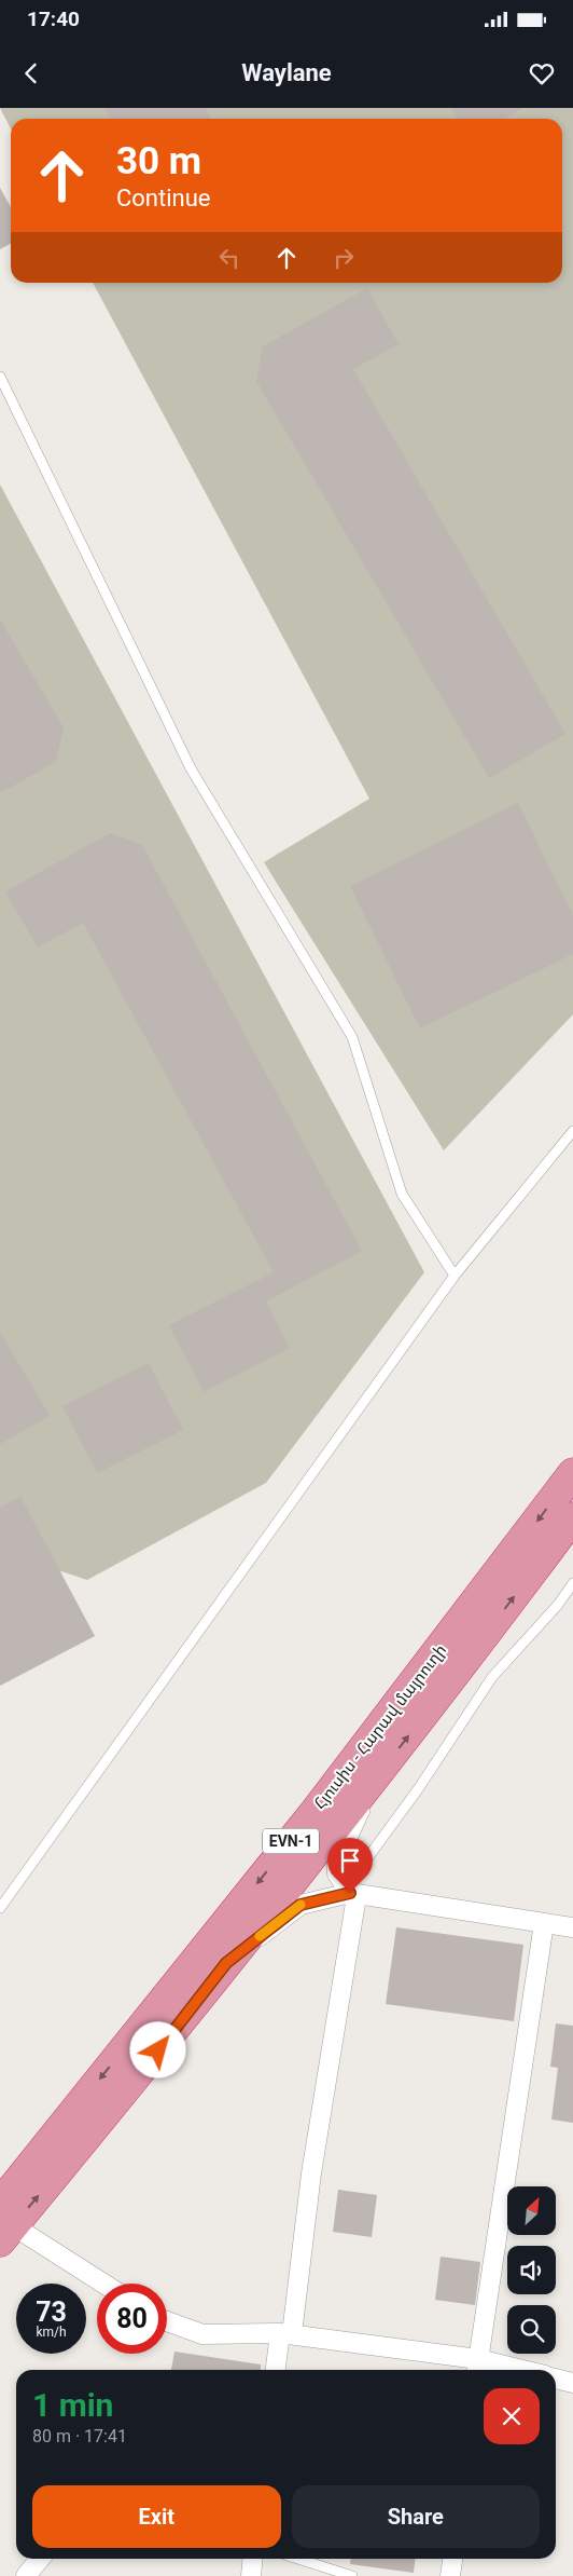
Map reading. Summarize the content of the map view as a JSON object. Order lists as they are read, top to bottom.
{
  "streets": {
    "highway": ["Հյուսիս - Հարավ մայրուղի", "EVN-1"]
  },
  "north": "top right",
  "page": {
    "status": "17:40",
    "header": "Waylane",
    "turn": ["30 m", "Continue"],
    "speed": "73 km/h",
    "limit": "80",
    "heading": ["1 min", "80 m · 17:41"],
    "buttons": ["Exit", "Share"]
  }
}
